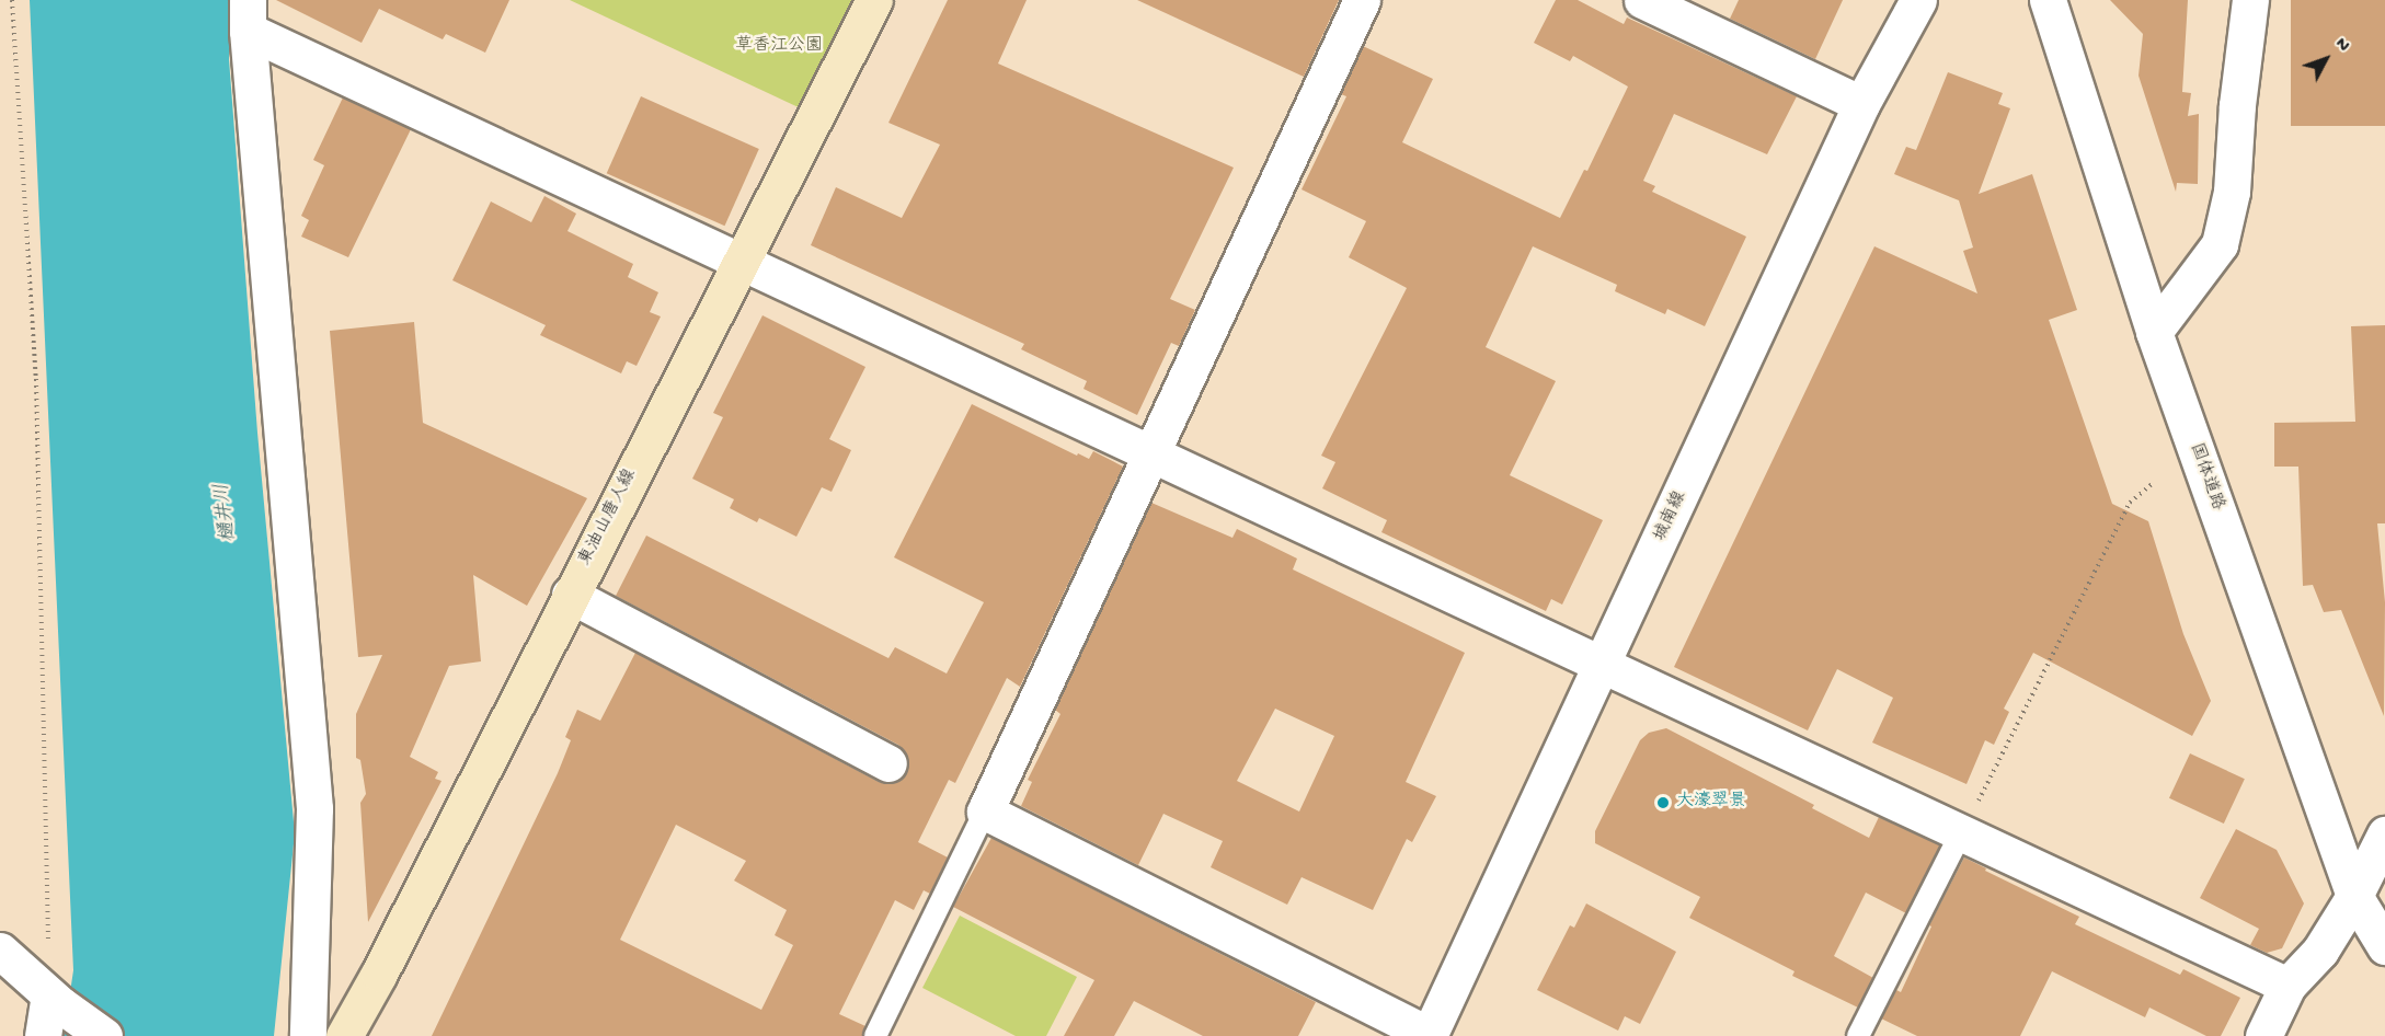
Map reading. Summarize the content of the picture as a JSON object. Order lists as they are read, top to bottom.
{
  "streets": {
    "main road": ["東油山唐人線"],
    "street": ["国体道路", "城南線"]
  },
  "water": ["樋井川"],
  "parks": ["草香江公園"],
  "places": ["大濠翠景"],
  "north": "top right"
}
